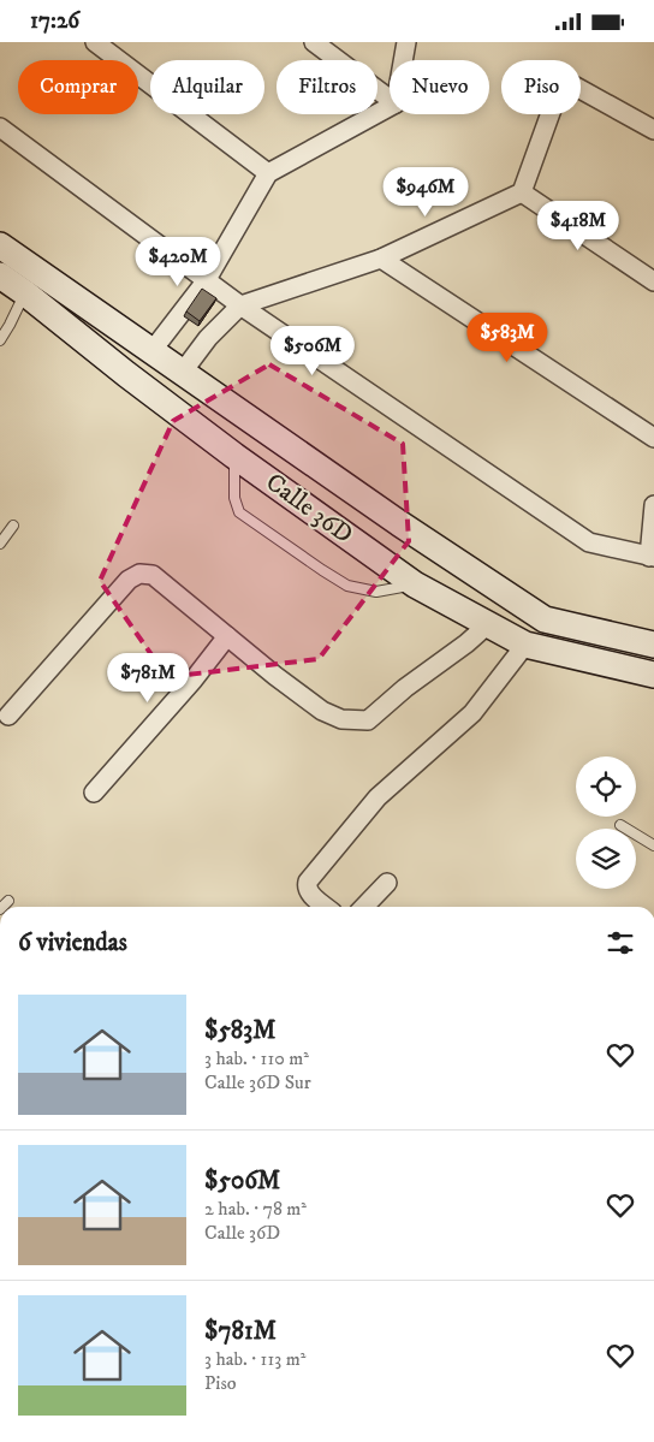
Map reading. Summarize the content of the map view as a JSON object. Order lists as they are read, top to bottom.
{
  "streets": {
    "main road": ["Calle 36D"]
  },
  "page": {
    "status": "17:26",
    "chip": [
      "Comprar",
      "Alquilar",
      "Filtros",
      "Nuevo",
      "Piso"
    ],
    "price": [
      "$946M",
      "$418M",
      "$420M",
      "$583M",
      "$506M",
      "$781M"
    ],
    "heading": "6 viviendas",
    "list": [
      {
        "name": "$583M",
        "note": "3 hab. · 110 m² · Calle 36D Sur"
      },
      {
        "name": "$506M",
        "note": "2 hab. · 78 m² · Calle 36D"
      },
      {
        "name": "$781M",
        "note": "3 hab. · 113 m² · Piso"
      }
    ]
  }
}
